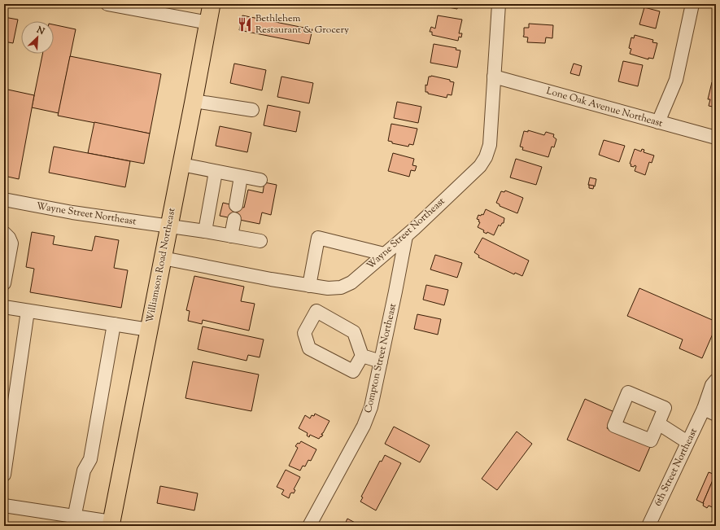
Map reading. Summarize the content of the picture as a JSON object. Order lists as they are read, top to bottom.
{
  "streets": {
    "main road": ["Williamson Road Northeast"],
    "street": [
      "Lone Oak Avenue Northeast",
      "Wayne Street Northeast",
      "Compton Street Northeast",
      "6th Street Northeast"
    ]
  },
  "crossings": [
    ["Lone Oak Avenue Northeast", "Wayne Street Northeast"],
    ["Wayne Street Northeast", "Williamson Road Northeast"],
    ["Wayne Street Northeast", "Compton Street Northeast"]
  ],
  "places": {
    "restaurant": ["Bethlehem Restaurant & Grocery"]
  },
  "north": "top right"
}
